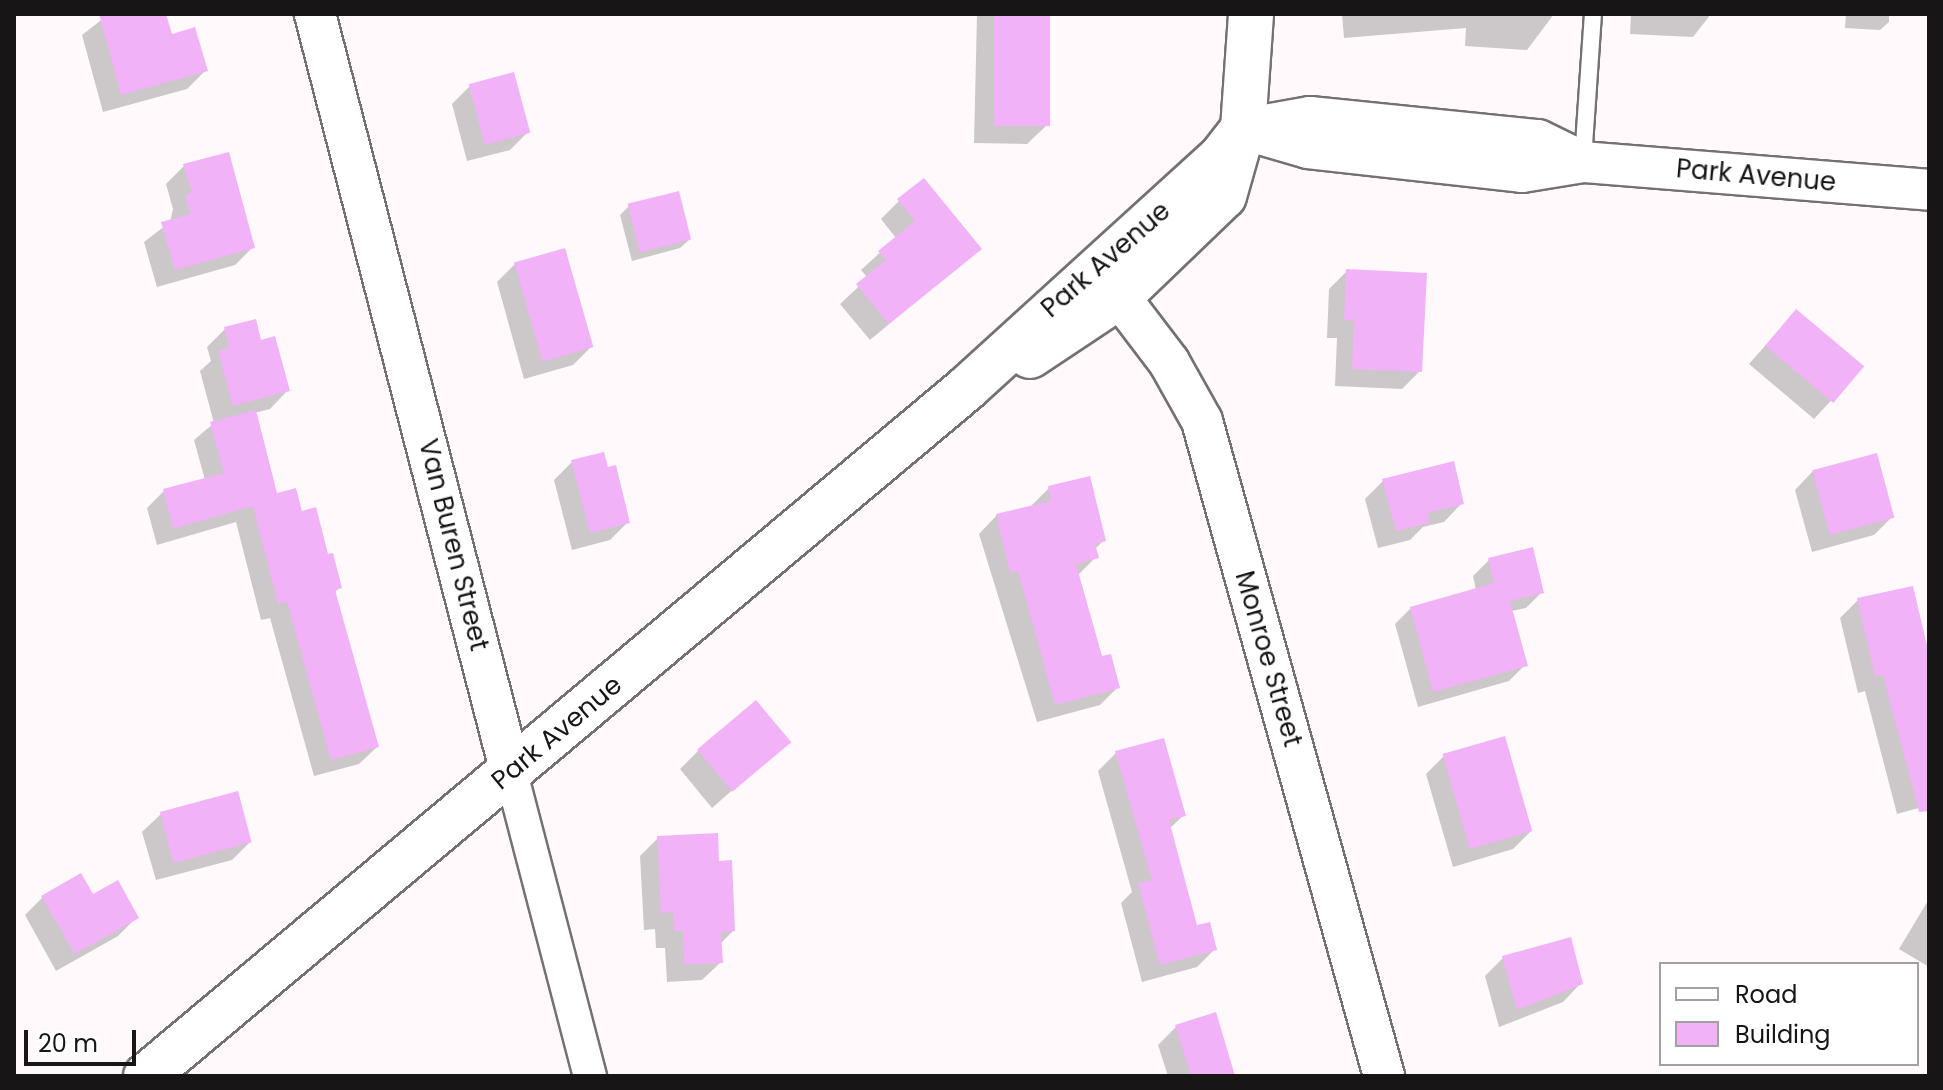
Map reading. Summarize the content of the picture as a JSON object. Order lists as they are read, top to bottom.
{
  "streets": {
    "main road": ["Park Avenue"],
    "street": ["Van Buren Street", "Monroe Street"]
  },
  "crossings": [
    ["Park Avenue", "Van Buren Street"],
    ["Park Avenue", "Monroe Street"]
  ],
  "legend": ["Road", "Building"],
  "scale_bar": "20 m"
}
